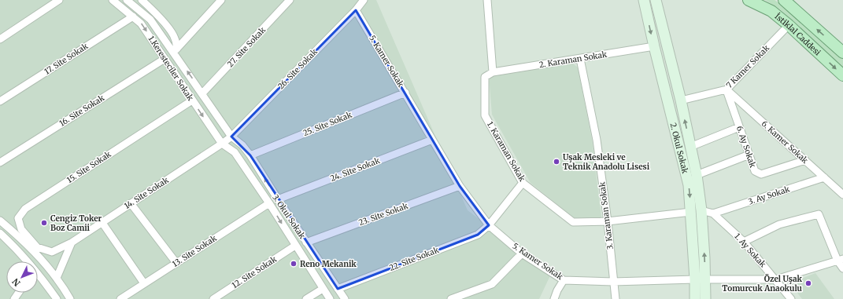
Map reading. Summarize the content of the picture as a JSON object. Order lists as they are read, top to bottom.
{
  "streets": {
    "main road": ["İstiklal Caddesi"],
    "street": [
      "27. Site Sokak",
      "17. Site Sokak",
      "2. Karaman Sokak",
      "5. Kamer Sokak",
      "7 Kamer Sokak",
      "1.Keresteciler Sokak",
      "26. Site Sokak",
      "16. Site Sokak",
      "25. Site Sokak",
      "6. Kamer Sokak",
      "6. Ay Sokak",
      "2. Okul Sokak",
      "1. Karaman Sokak",
      "15. Site Sokak",
      "24. Site Sokak",
      "14. Site Sokak",
      "3. Ay Sokak",
      "23. Site Sokak",
      "3. Karaman Sokak",
      "3. Okul Sokak",
      "1. Ay Sokak",
      "13. Site Sokak",
      "22. Site Sokak",
      "12. Site Sokak"
    ]
  },
  "crossings": [
    ["İstiklal Caddesi", "7 Kamer Sokak"],
    ["27. Site Sokak", "1.Keresteciler Sokak"],
    ["17. Site Sokak", "1.Keresteciler Sokak"],
    ["2. Karaman Sokak", "2. Okul Sokak"],
    ["2. Karaman Sokak", "1. Karaman Sokak"],
    ["2. Karaman Sokak", "3. Karaman Sokak"],
    ["5. Kamer Sokak", "26. Site Sokak"],
    ["5. Kamer Sokak", "25. Site Sokak"],
    ["5. Kamer Sokak", "2. Okul Sokak"],
    ["5. Kamer Sokak", "24. Site Sokak"],
    ["5. Kamer Sokak", "23. Site Sokak"],
    ["5. Kamer Sokak", "3. Karaman Sokak"],
    ["5. Kamer Sokak", "1. Ay Sokak"],
    ["5. Kamer Sokak", "22. Site Sokak"],
    ["7 Kamer Sokak", "6. Kamer Sokak"],
    ["7 Kamer Sokak", "6. Ay Sokak"],
    ["7 Kamer Sokak", "2. Okul Sokak"],
    ["1.Keresteciler Sokak", "26. Site Sokak"],
    ["1.Keresteciler Sokak", "16. Site Sokak"],
    ["1.Keresteciler Sokak", "15. Site Sokak"],
    ["1.Keresteciler Sokak", "14. Site Sokak"],
    ["1.Keresteciler Sokak", "3. Okul Sokak"],
    ["26. Site Sokak", "14. Site Sokak"],
    ["26. Site Sokak", "3. Okul Sokak"],
    ["25. Site Sokak", "3. Okul Sokak"],
    ["6. Kamer Sokak", "6. Ay Sokak"],
    ["6. Kamer Sokak", "3. Ay Sokak"],
    ["2. Okul Sokak", "1. Karaman Sokak"],
    ["2. Okul Sokak", "1. Ay Sokak"],
    ["1. Karaman Sokak", "3. Karaman Sokak"],
    ["1. Karaman Sokak", "1. Ay Sokak"],
    ["1. Karaman Sokak", "22. Site Sokak"],
    ["15. Site Sokak", "14. Site Sokak"],
    ["24. Site Sokak", "3. Okul Sokak"],
    ["14. Site Sokak", "3. Okul Sokak"],
    ["3. Ay Sokak", "1. Ay Sokak"],
    ["23. Site Sokak", "3. Okul Sokak"],
    ["3. Okul Sokak", "13. Site Sokak"],
    ["3. Okul Sokak", "22. Site Sokak"],
    ["3. Okul Sokak", "12. Site Sokak"]
  ],
  "places": [
    "Uşak Mesleki ve Teknik Anadolu Lisesi",
    "Cengiz Toker Boz Camii",
    "Reno Mekanik",
    "Özel Uşak Tomurcuk Anaokulu"
  ],
  "north": "bottom left"
}
